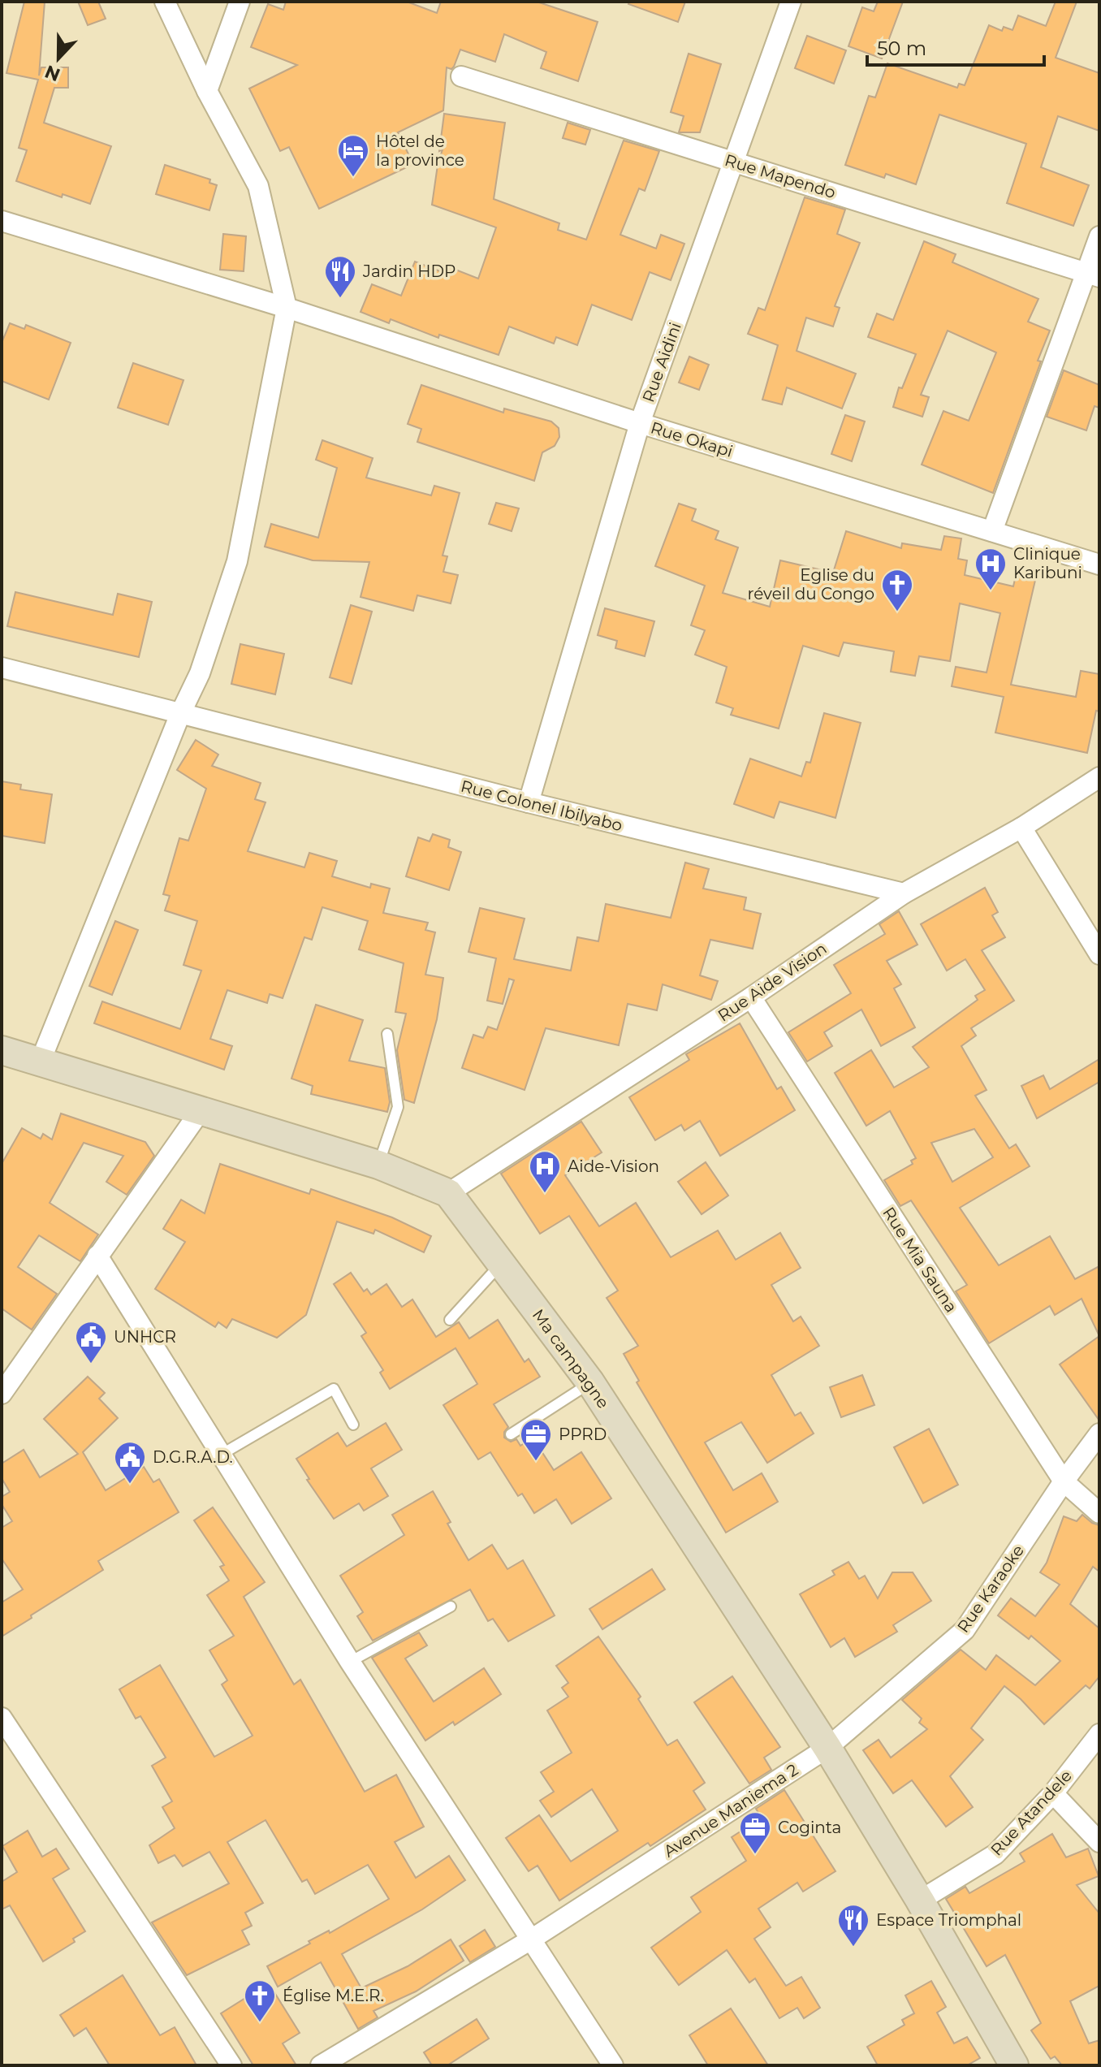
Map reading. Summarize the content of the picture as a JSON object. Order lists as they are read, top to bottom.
{
  "streets": {
    "street": [
      "Rue Mapendo",
      "Rue Aidini",
      "Rue Okapi",
      "Rue Colonel Ibilyabo",
      "Rue Aide Vision",
      "Rue Mia Sauna",
      "Ma campagne",
      "Rue Karaoke",
      "Avenue Maniema 2",
      "Rue Atandele"
    ]
  },
  "crossings": [
    ["Rue Mapendo", "Rue Aidini"],
    ["Rue Aidini", "Rue Okapi"],
    ["Rue Aidini", "Rue Colonel Ibilyabo"],
    ["Rue Colonel Ibilyabo", "Rue Aide Vision"],
    ["Rue Aide Vision", "Rue Mia Sauna"],
    ["Rue Aide Vision", "Ma campagne"],
    ["Rue Mia Sauna", "Rue Karaoke"],
    ["Ma campagne", "Rue Karaoke"],
    ["Ma campagne", "Avenue Maniema 2"],
    ["Rue Karaoke", "Avenue Maniema 2"]
  ],
  "places": {
    "hotel": ["Hôtel de la province"],
    "restaurant": ["Jardin HDP", "Espace Triomphal"],
    "hospital": ["Clinique Karibuni", "Aide-Vision"],
    "church": ["Eglise du réveil du Congo", "Église M.E.R."],
    "public building": ["UNHCR", "D.G.R.A.D."],
    "office": ["PPRD", "Coginta"]
  },
  "scale_bar": "50 m",
  "north": "bottom"
}
